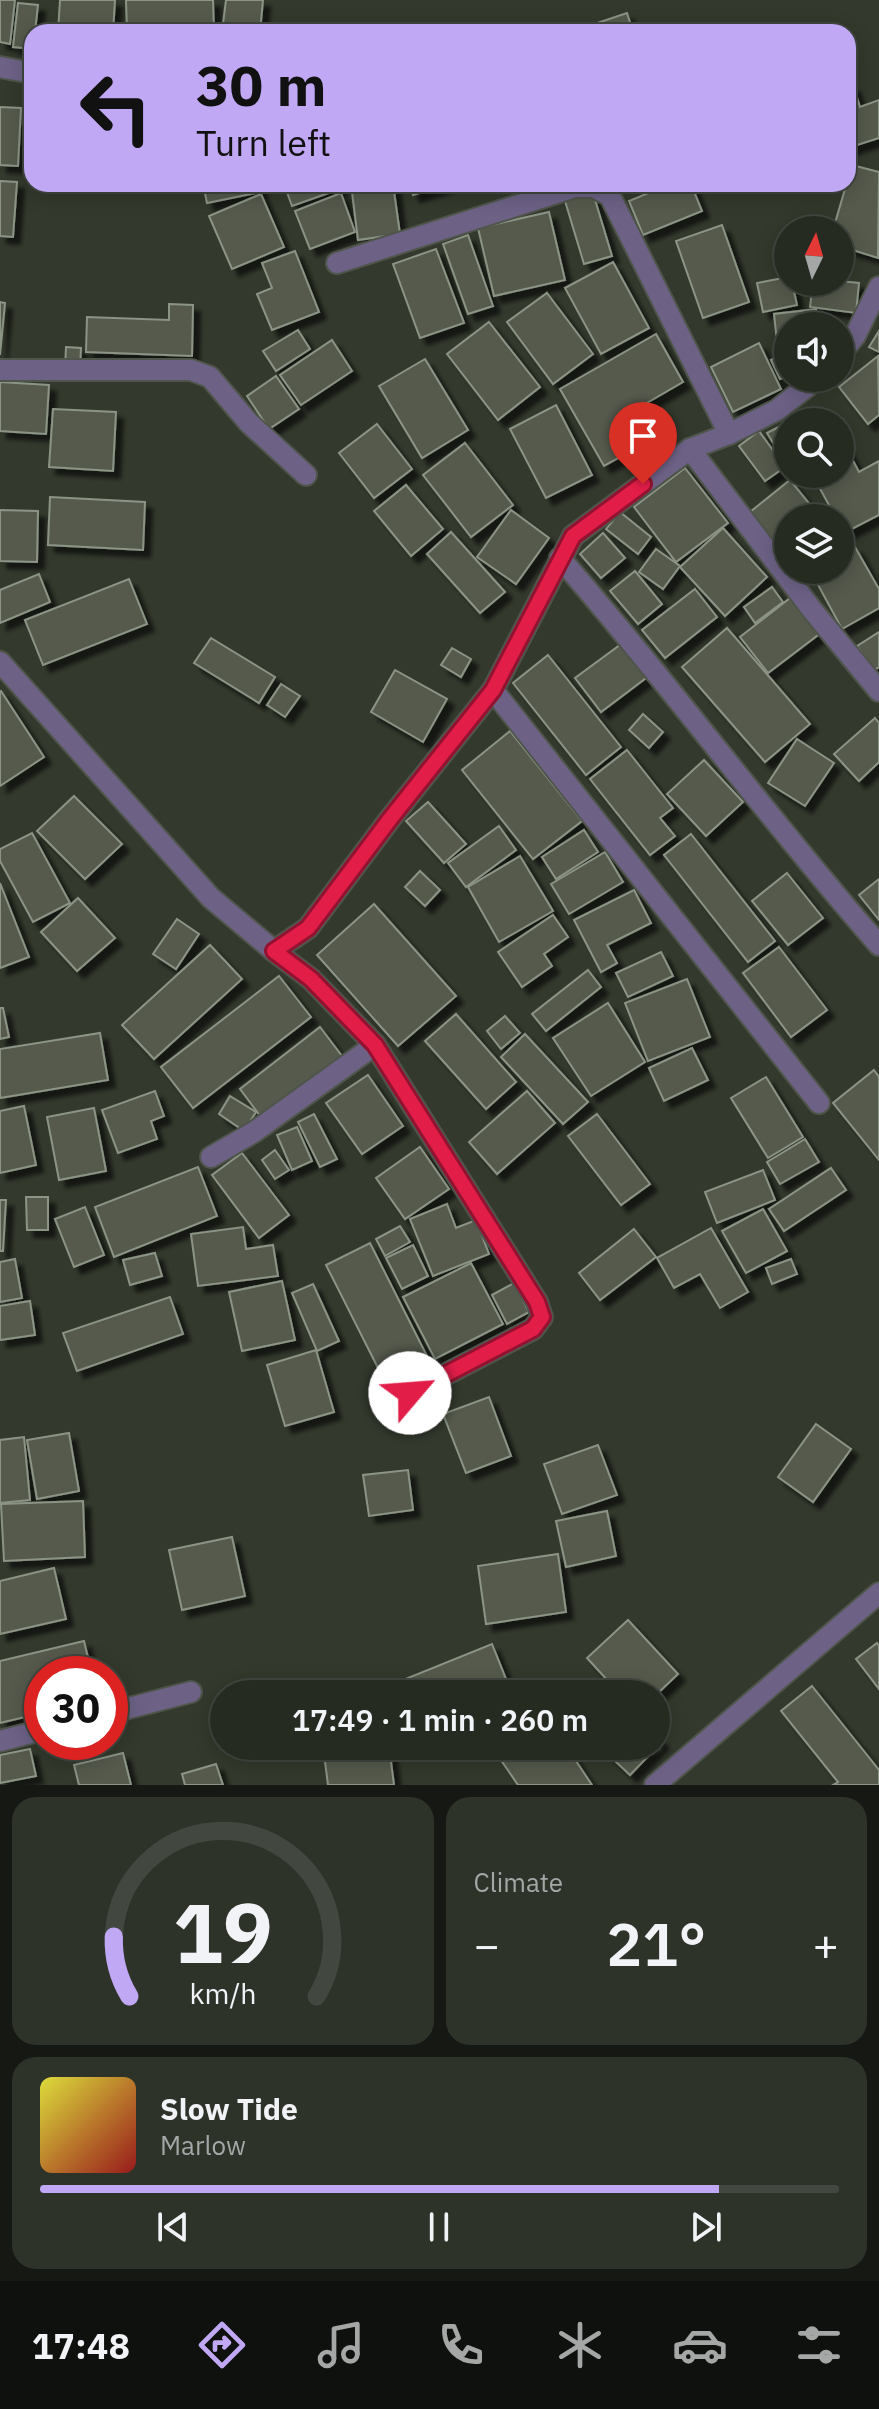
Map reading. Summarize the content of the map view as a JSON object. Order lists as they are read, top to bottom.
{
  "north": "top",
  "page": {
    "turn": ["30 m", "Turn left"],
    "limit": "30",
    "trip": "17:49 · 1 min · 260 m",
    "tile": "Climate",
    "heat": ["−", "21°", "+"],
    "song": ["Slow Tide", "Marlow"],
    "tabs": "17:48",
    "gauge": ["19", "km/h"]
  }
}
